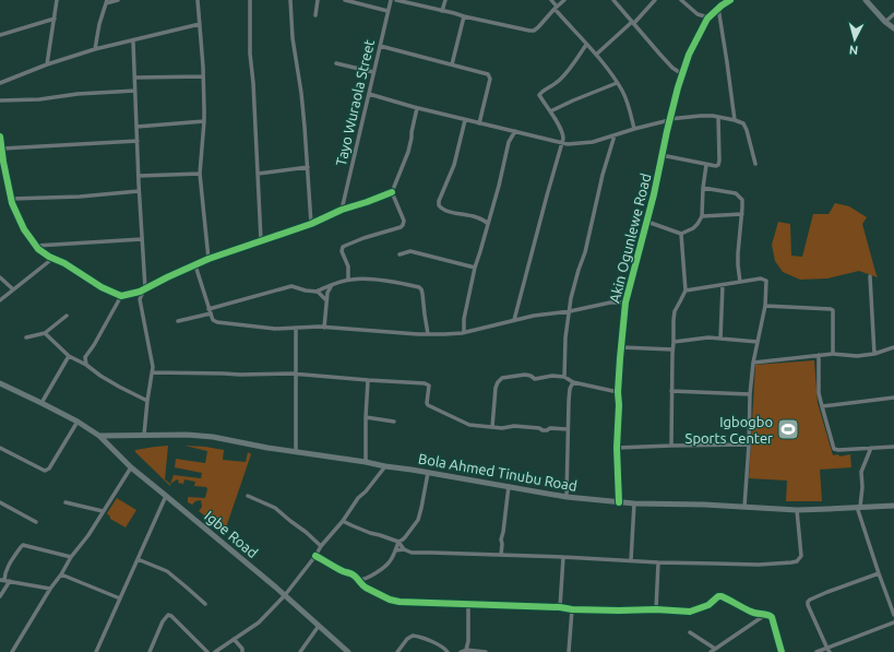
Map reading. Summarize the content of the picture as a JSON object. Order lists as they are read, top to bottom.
{
  "streets": {
    "main road": ["Bola Ahmed Tinubu Road", "Igbe Road"],
    "street": ["Tayo Wuraola Street", "Akin Ogunlewe Road"]
  },
  "crossings": [
    ["Akin Ogunlewe Road", "Bola Ahmed Tinubu Road"],
    ["Bola Ahmed Tinubu Road", "Igbe Road"]
  ],
  "places": {
    "sports": ["Igbogbo Sports Center"]
  },
  "north": "bottom"
}
